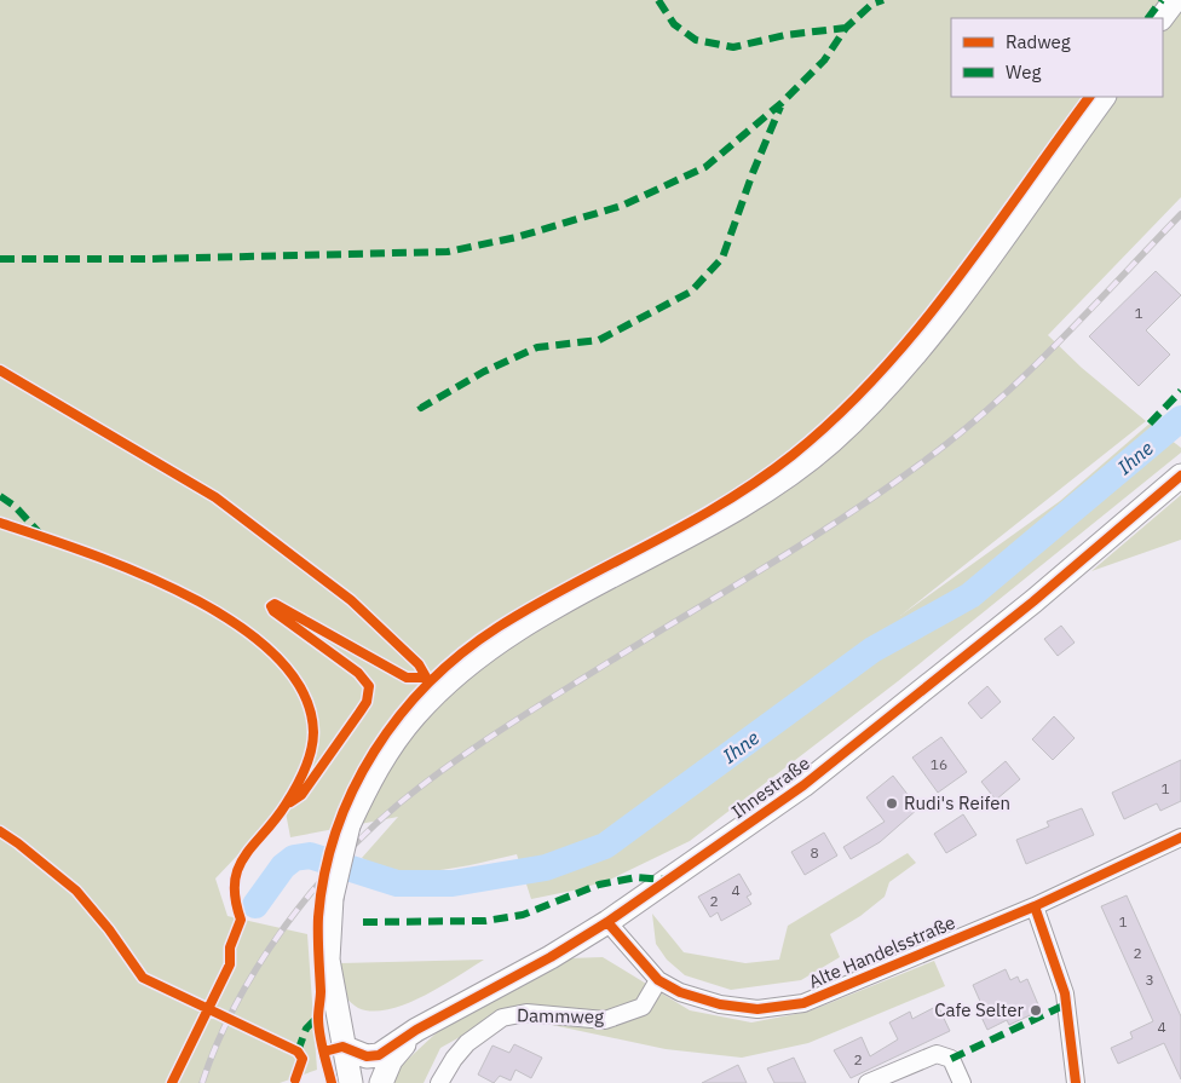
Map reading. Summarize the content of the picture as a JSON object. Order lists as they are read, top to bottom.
{
  "streets": {
    "main road": ["Ihnestraße"],
    "street": ["Alte Handelsstraße", "Dammweg"]
  },
  "crossings": [
    ["Ihnestraße", "Alte Handelsstraße"],
    ["Alte Handelsstraße", "Dammweg"]
  ],
  "water": ["Ihne"],
  "places": ["Rudi's Reifen", "Cafe Selter"],
  "house_numbers": [
    "1",
    "16",
    "1",
    "8",
    "4",
    "2",
    "1",
    "2",
    "3",
    "4",
    "2"
  ],
  "legend": ["Radweg", "Weg"]
}
